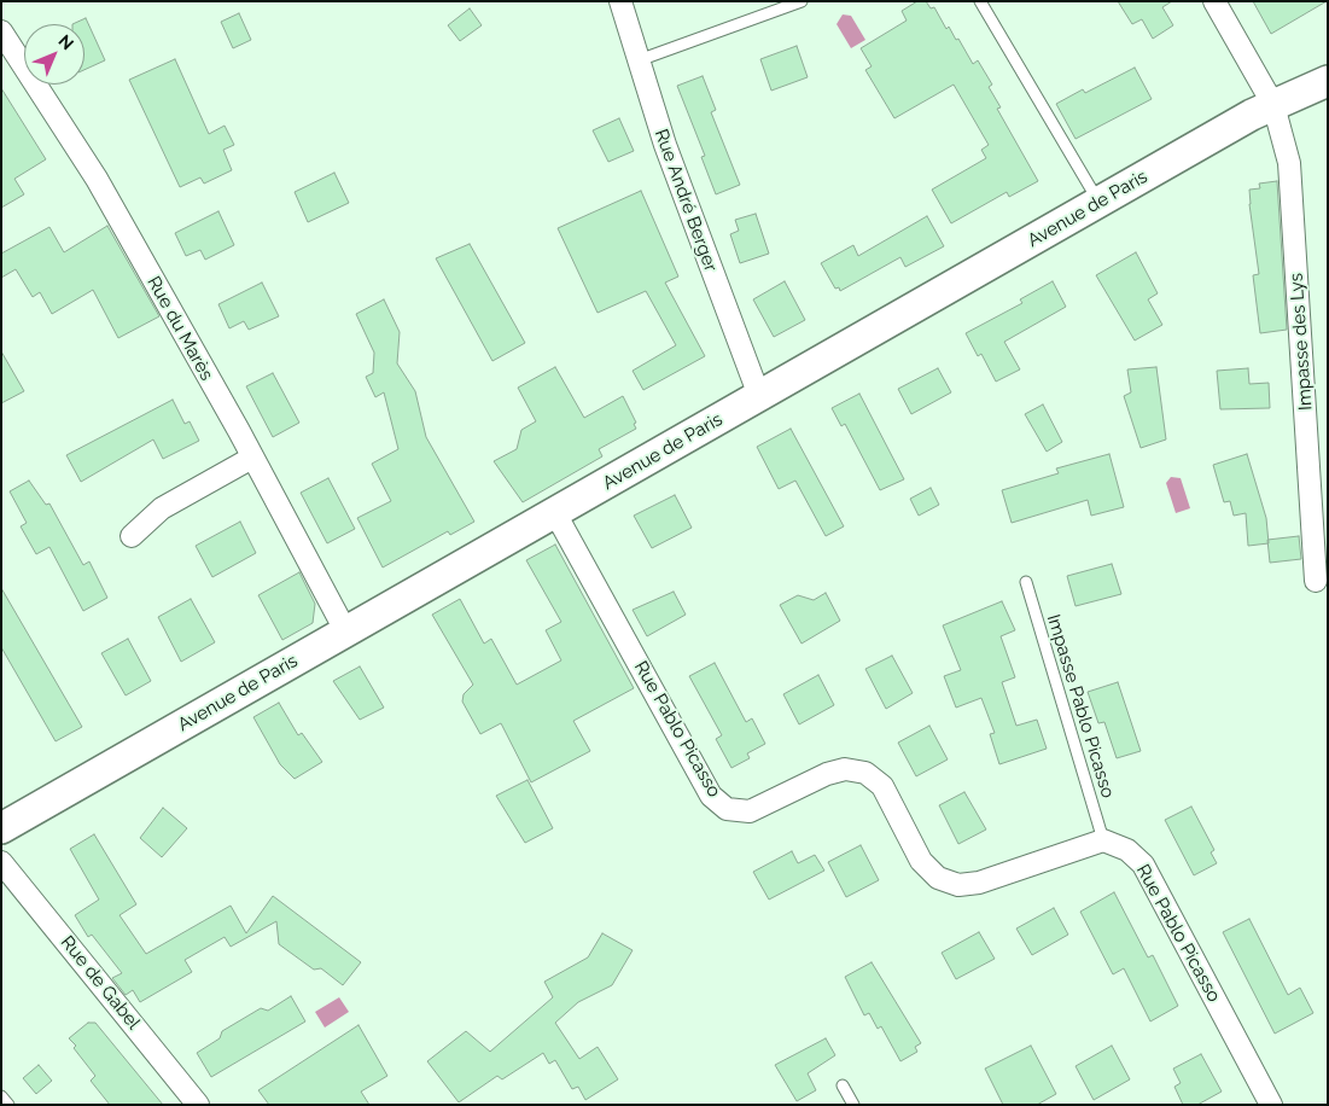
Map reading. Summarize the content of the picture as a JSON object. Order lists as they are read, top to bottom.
{
  "streets": {
    "main road": ["Avenue de Paris"],
    "street": [
      "Rue André Berger",
      "Rue du Marès",
      "Impasse des Lys",
      "Rue Pablo Picasso",
      "Rue de Gabel"
    ],
    "lane": ["Impasse Pablo Picasso"]
  },
  "crossings": [
    ["Rue André Berger", "Avenue de Paris"],
    ["Avenue de Paris", "Rue du Marès"],
    ["Avenue de Paris", "Impasse des Lys"],
    ["Avenue de Paris", "Rue Pablo Picasso"],
    ["Impasse Pablo Picasso", "Rue Pablo Picasso"]
  ],
  "north": "top right"
}
